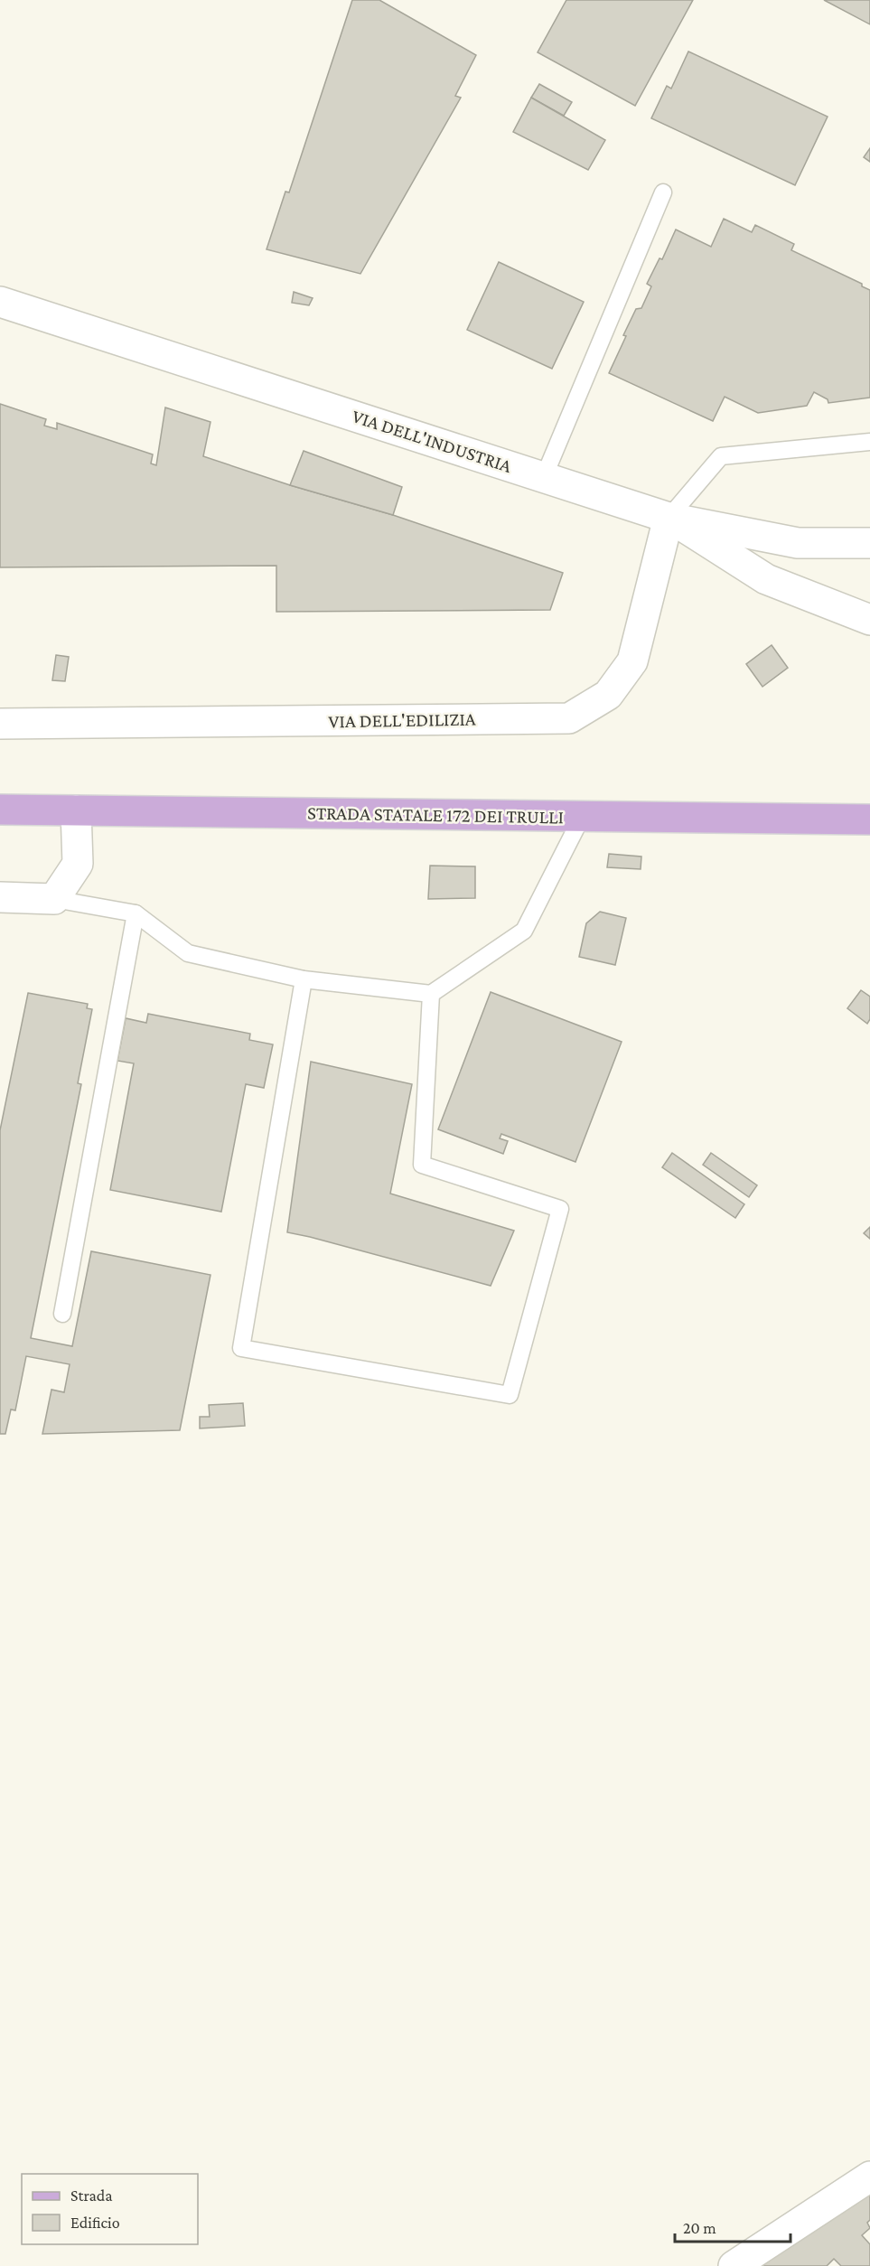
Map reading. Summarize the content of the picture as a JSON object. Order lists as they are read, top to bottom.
{
  "streets": {
    "main road": ["STRADA STATALE 172 DEI TRULLI"],
    "street": ["VIA DELL'INDUSTRIA", "VIA DELL'EDILIZIA"]
  },
  "crossings": [
    ["VIA DELL'INDUSTRIA", "VIA DELL'EDILIZIA"]
  ],
  "legend": ["Strada", "Edificio"],
  "scale_bar": "20 m"
}
